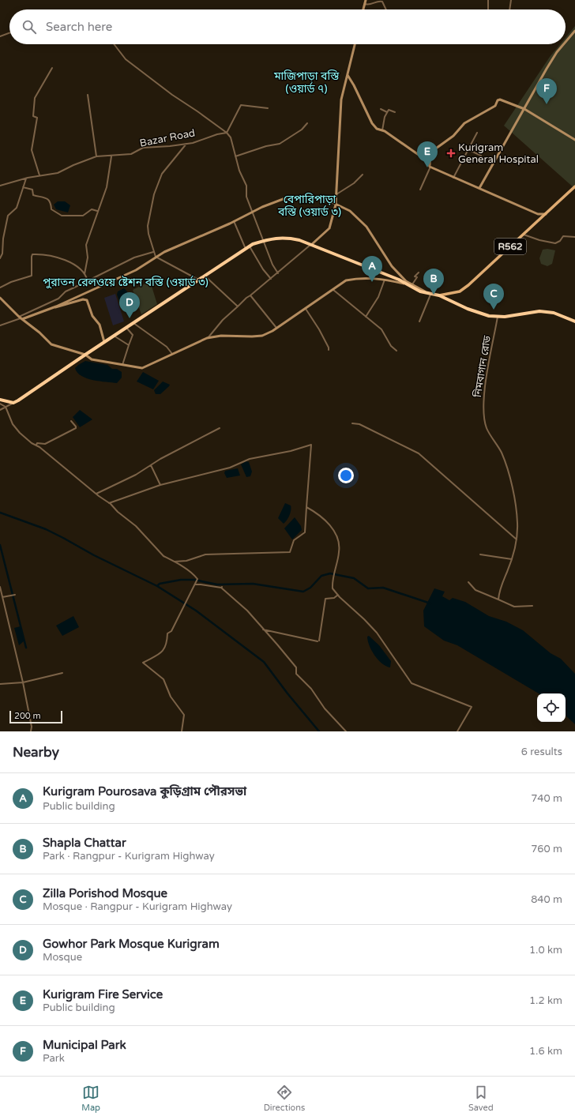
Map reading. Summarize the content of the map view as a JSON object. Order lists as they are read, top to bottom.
{
  "streets": {
    "main road": ["R562"],
    "street": ["Bazar Road", "নিমবাগান রোড"]
  },
  "districts": ["মাজিপাড়া বস্তি (ওয়ার্ড ৭)", "বেপারিপাড়া বস্তি (ওয়ার্ড ৩)", "পুরাতন রেলওয়ে ষ্টেশন বস্তি (ওয়ার্ড ৩)"],
  "places": {
    "health": ["Kurigram General Hospital"]
  },
  "scale_bar": "200 m",
  "page": {
    "search": "Search here",
    "pins": [
      "F",
      "E",
      "A",
      "B",
      "C",
      "D"
    ],
    "scale": "200 m",
    "heading": ["Nearby", "6 results"],
    "list": [
      {
        "mark": "A",
        "name": "Kurigram Pourosava কুড়িগ্রাম পৌরসভা",
        "note": "Public building",
        "value": "740 m"
      },
      {
        "mark": "B",
        "name": "Shapla Chattar",
        "note": "Park · Rangpur - Kurigram Highway",
        "value": "760 m"
      },
      {
        "mark": "C",
        "name": "Zilla Porishod Mosque",
        "note": "Mosque · Rangpur - Kurigram Highway",
        "value": "840 m"
      },
      {
        "mark": "D",
        "name": "Gowhor Park Mosque Kurigram",
        "note": "Mosque",
        "value": "1.0 km"
      },
      {
        "mark": "E",
        "name": "Kurigram Fire Service",
        "note": "Public building",
        "value": "1.2 km"
      },
      {
        "mark": "F",
        "name": "Municipal Park",
        "note": "Park",
        "value": "1.6 km"
      }
    ],
    "nav": ["Map", "Directions", "Saved"]
  }
}
